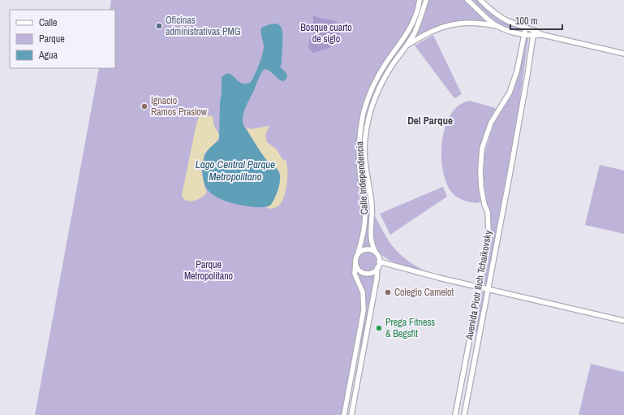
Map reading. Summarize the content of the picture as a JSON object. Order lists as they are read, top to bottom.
{
  "streets": {
    "street": ["Calle Independencia", "Avenida Piotr Ilich Tchaikovsky"]
  },
  "districts": ["Del Parque"],
  "water": ["Lago Central Parque Metropolitano"],
  "parks": ["Bosque cuarto de siglo", "Parque Metropolitano"],
  "places": [
    "Oficinas administrativas PMG",
    "Ignacio Ramos Praslow",
    "Colegio Camelot",
    "Prega Fitness & Begsfit"
  ],
  "legend": ["Calle", "Parque", "Agua"],
  "scale_bar": "100 m"
}
